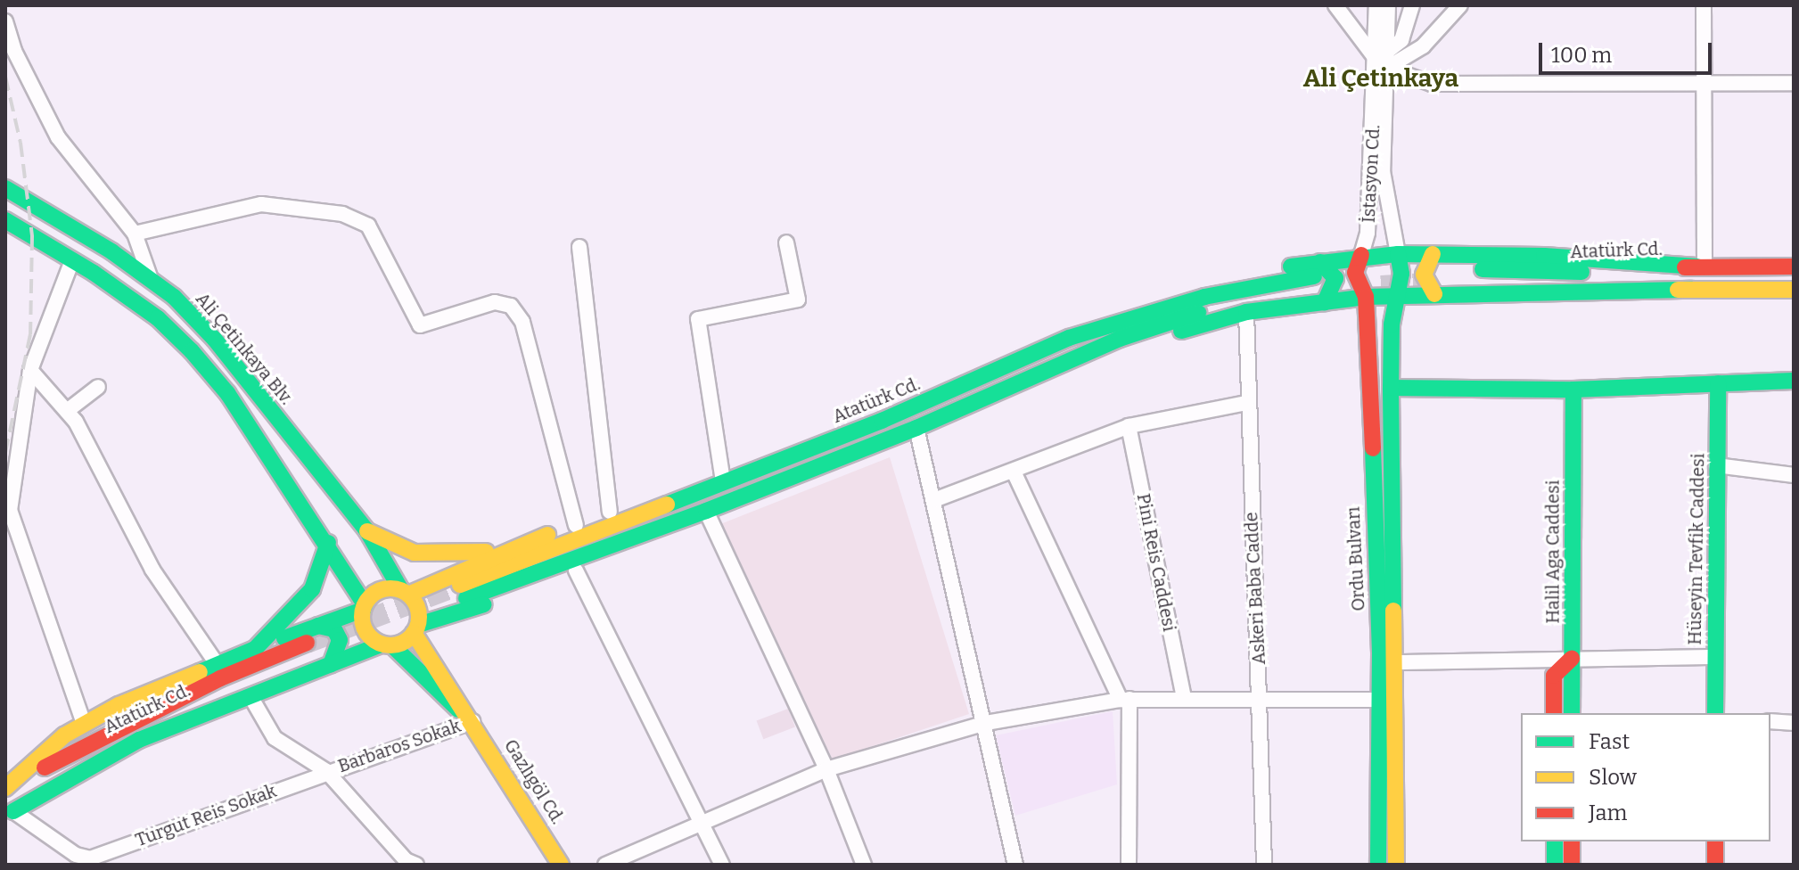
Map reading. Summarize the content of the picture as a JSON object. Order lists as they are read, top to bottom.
{
  "streets": {
    "main road": [
      "Atatürk Cd.",
      "Ali Çetinkaya Blv.",
      "Hüseyin Tevfik Caddesi",
      "Halil Aga Caddesi",
      "Ordu Bulvarı",
      "Gazlıgöl Cd."
    ],
    "street": [
      "İstasyon Cd.",
      "Pini Reis Caddesi",
      "Askeri Baba Cadde",
      "Barbaros Sokak",
      "Turgut Reis Sokak"
    ]
  },
  "crossings": [
    ["İstasyon Cd.", "Ordu Bulvarı"],
    ["Atatürk Cd.", "Turgut Reis Sokak"],
    ["Ali Çetinkaya Blv.", "Gazlıgöl Cd."],
    ["Barbaros Sokak", "Gazlıgöl Cd."],
    ["Barbaros Sokak", "Turgut Reis Sokak"]
  ],
  "districts": ["Ali Çetinkaya"],
  "legend": ["Fast", "Slow", "Jam"],
  "scale_bar": "100 m"
}
